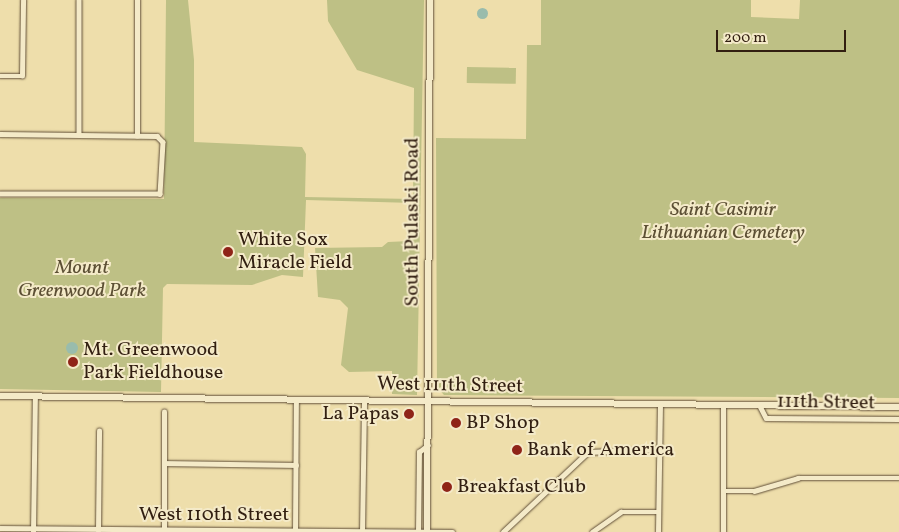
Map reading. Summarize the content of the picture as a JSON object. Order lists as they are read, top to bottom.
{
  "streets": {
    "main road": ["South Pulaski Road", "West 111th Street"],
    "street": ["111th Street", "West 110th Street"]
  },
  "crossings": [
    ["South Pulaski Road", "West 111th Street"],
    ["South Pulaski Road", "West 110th Street"],
    ["West 111th Street", "111th Street"]
  ],
  "parks": ["Saint Casimir Lithuanian Cemetery", "Mount Greenwood Park"],
  "places": [
    "White Sox Miracle Field",
    "Mt. Greenwood Park Fieldhouse",
    "La Papas",
    "BP Shop",
    "Bank of America",
    "Breakfast Club"
  ],
  "scale_bar": "200 m"
}
